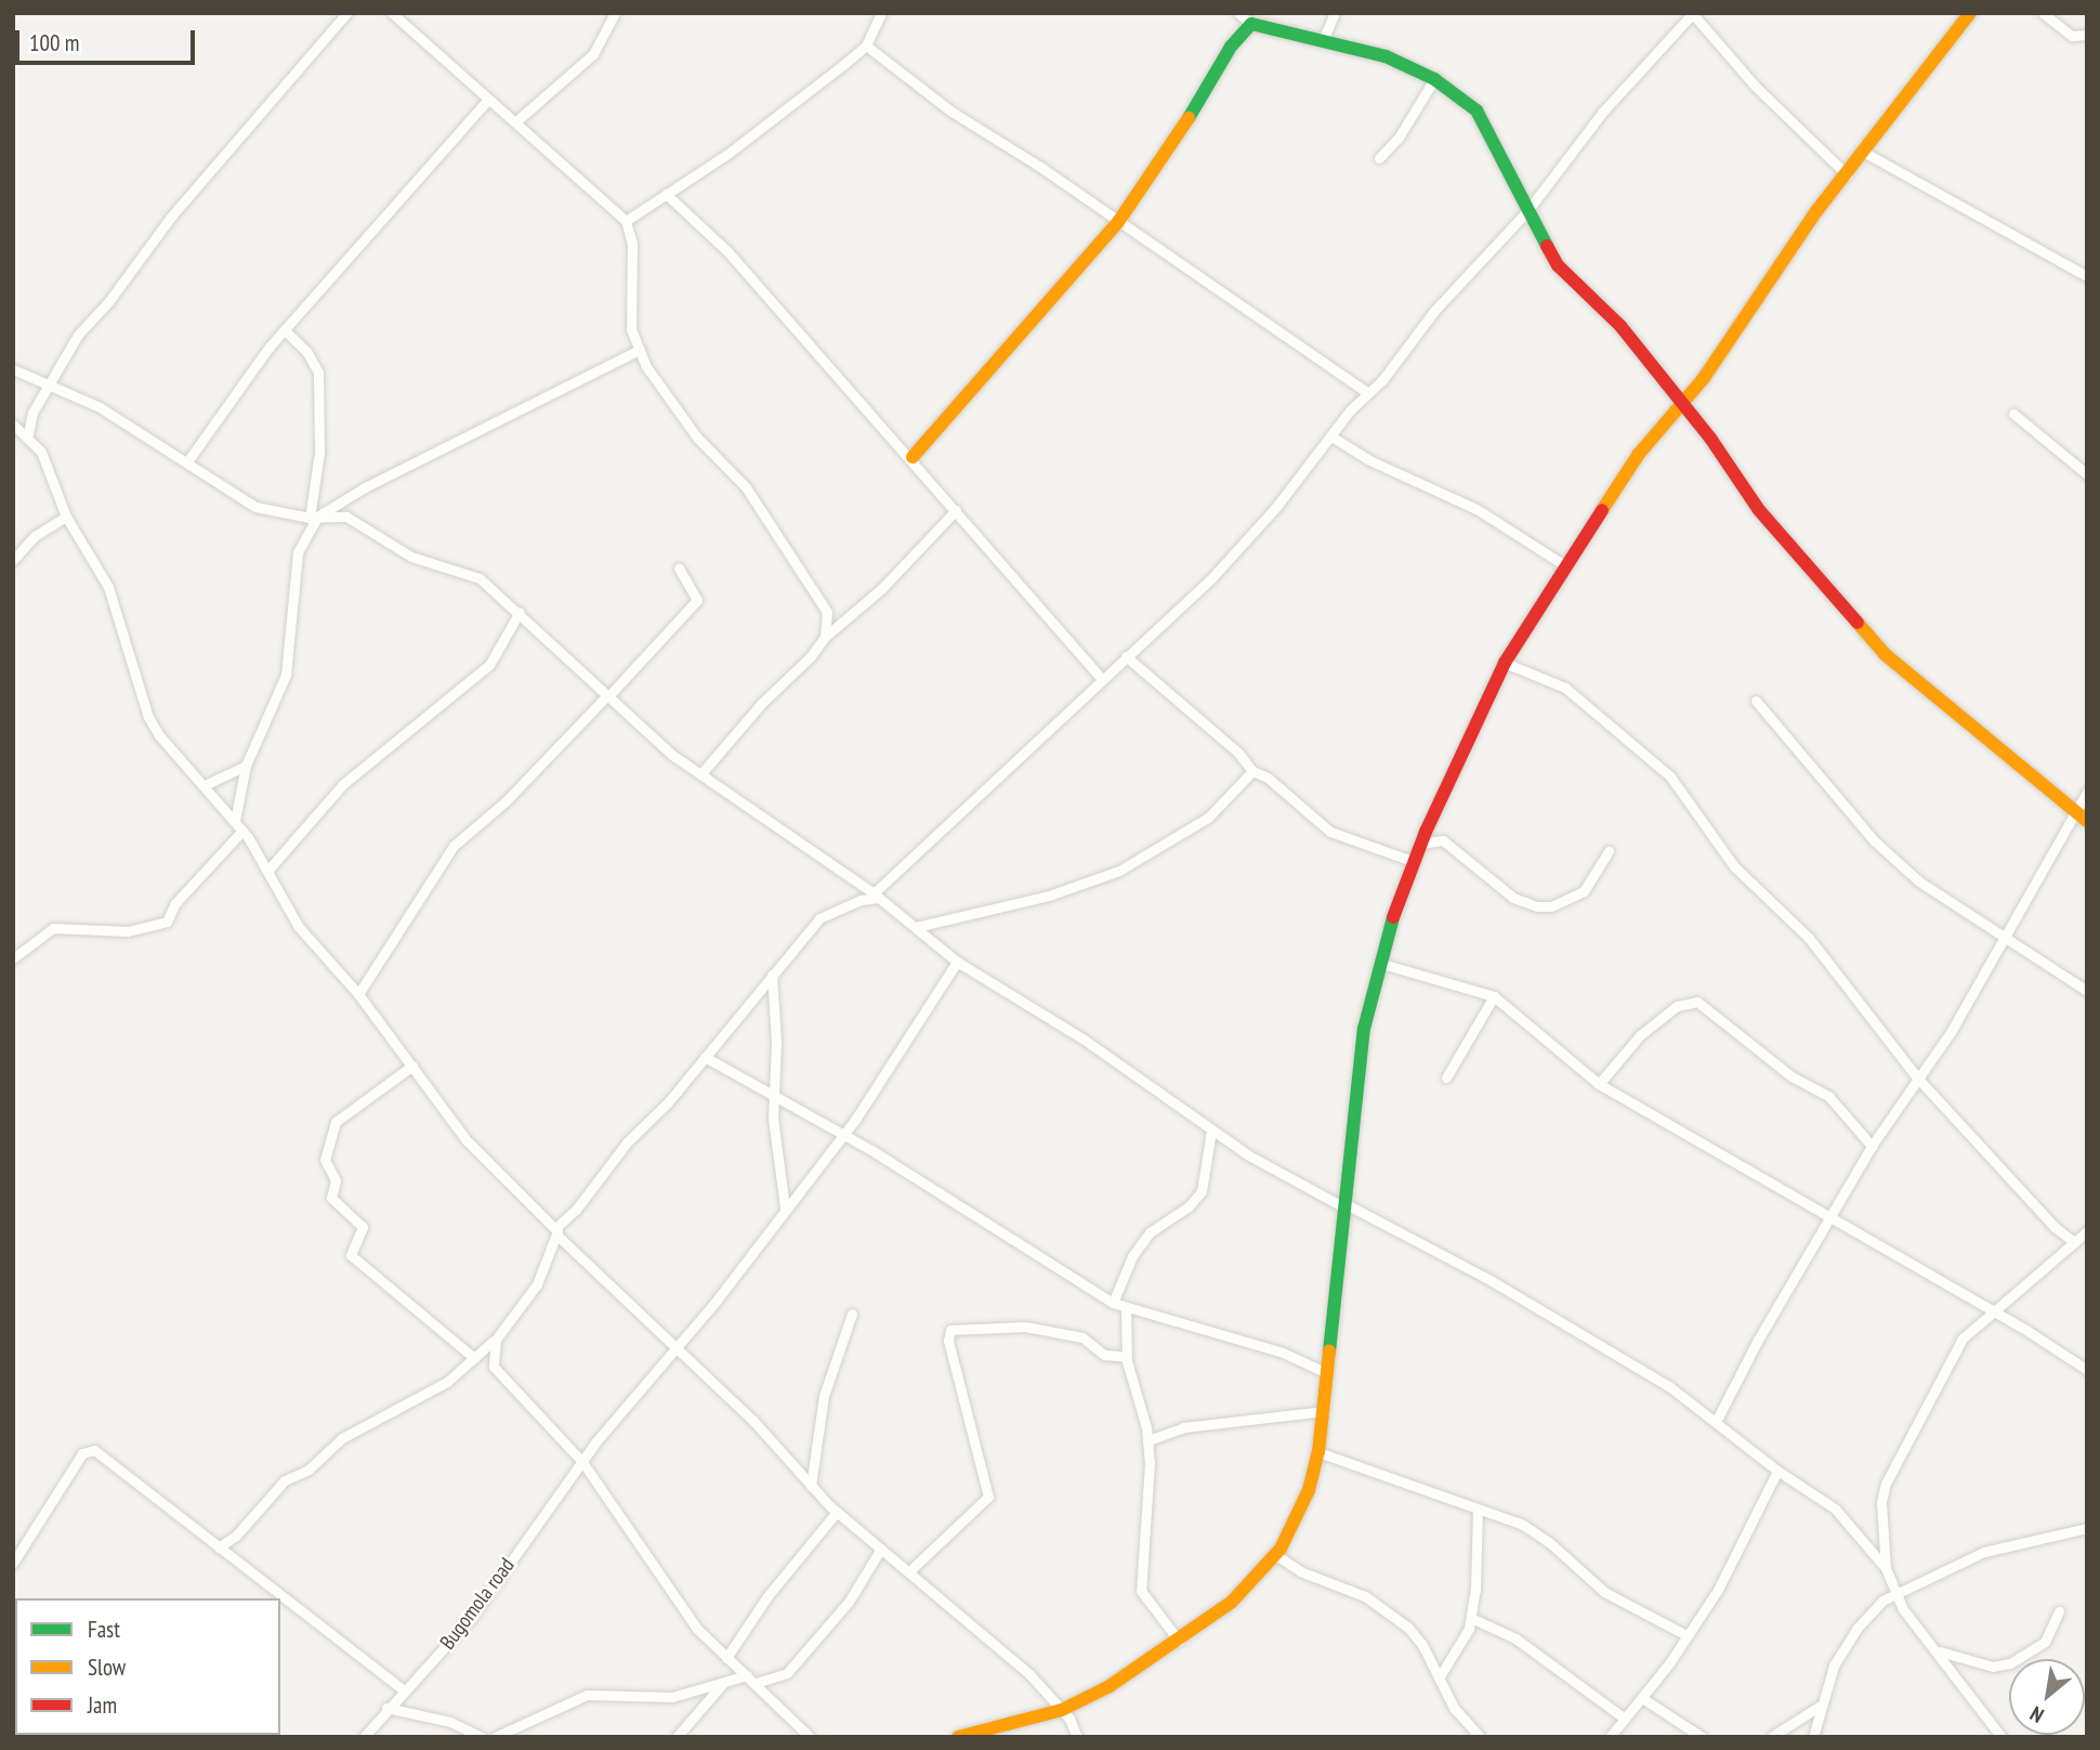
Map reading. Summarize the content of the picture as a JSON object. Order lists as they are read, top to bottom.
{
  "streets": {
    "street": ["Bugomola road"]
  },
  "legend": ["Fast", "Slow", "Jam"],
  "scale_bar": "100 m",
  "north": "bottom left"
}
